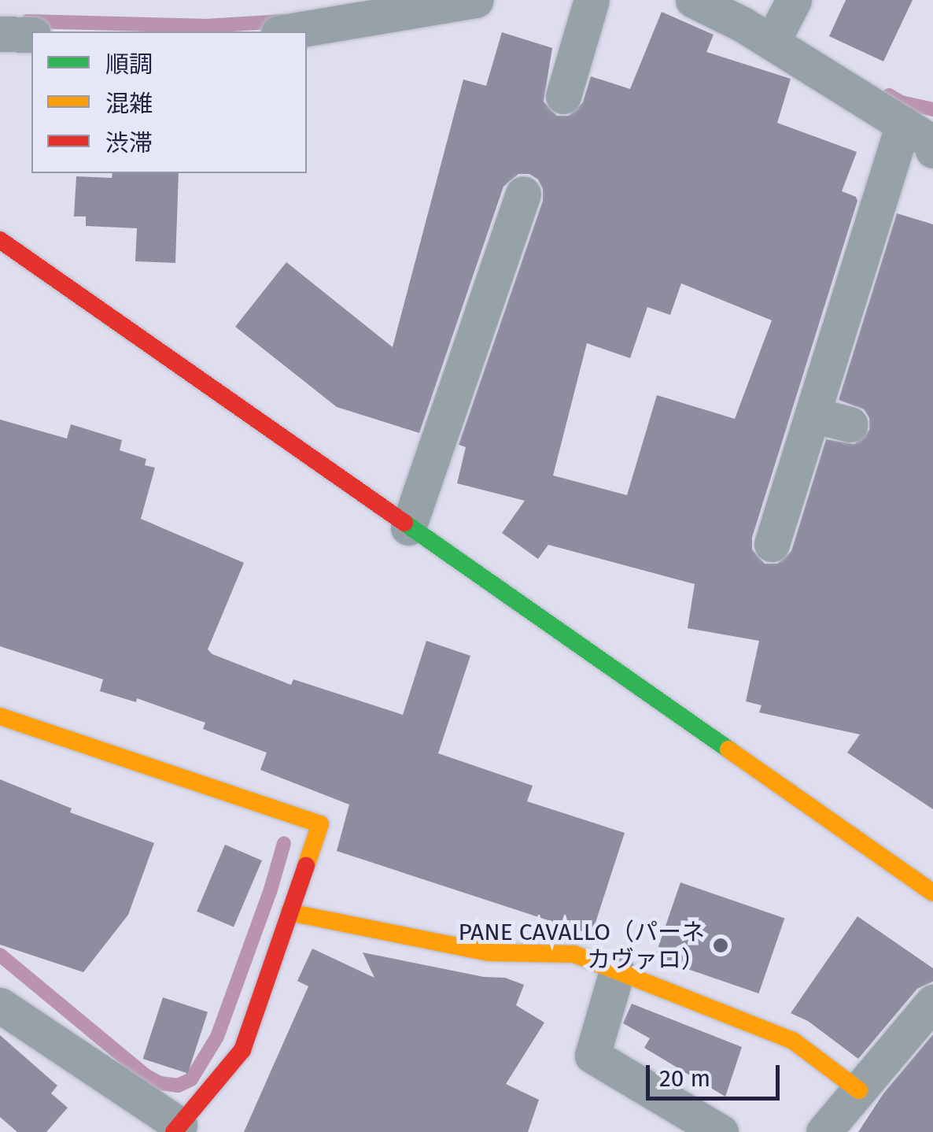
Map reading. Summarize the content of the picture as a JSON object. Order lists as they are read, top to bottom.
{
  "places": ["PANE CAVALLO（パーネ カヴァロ）"],
  "legend": ["順調", "混雑", "渋滞"],
  "scale_bar": "20 m"
}
